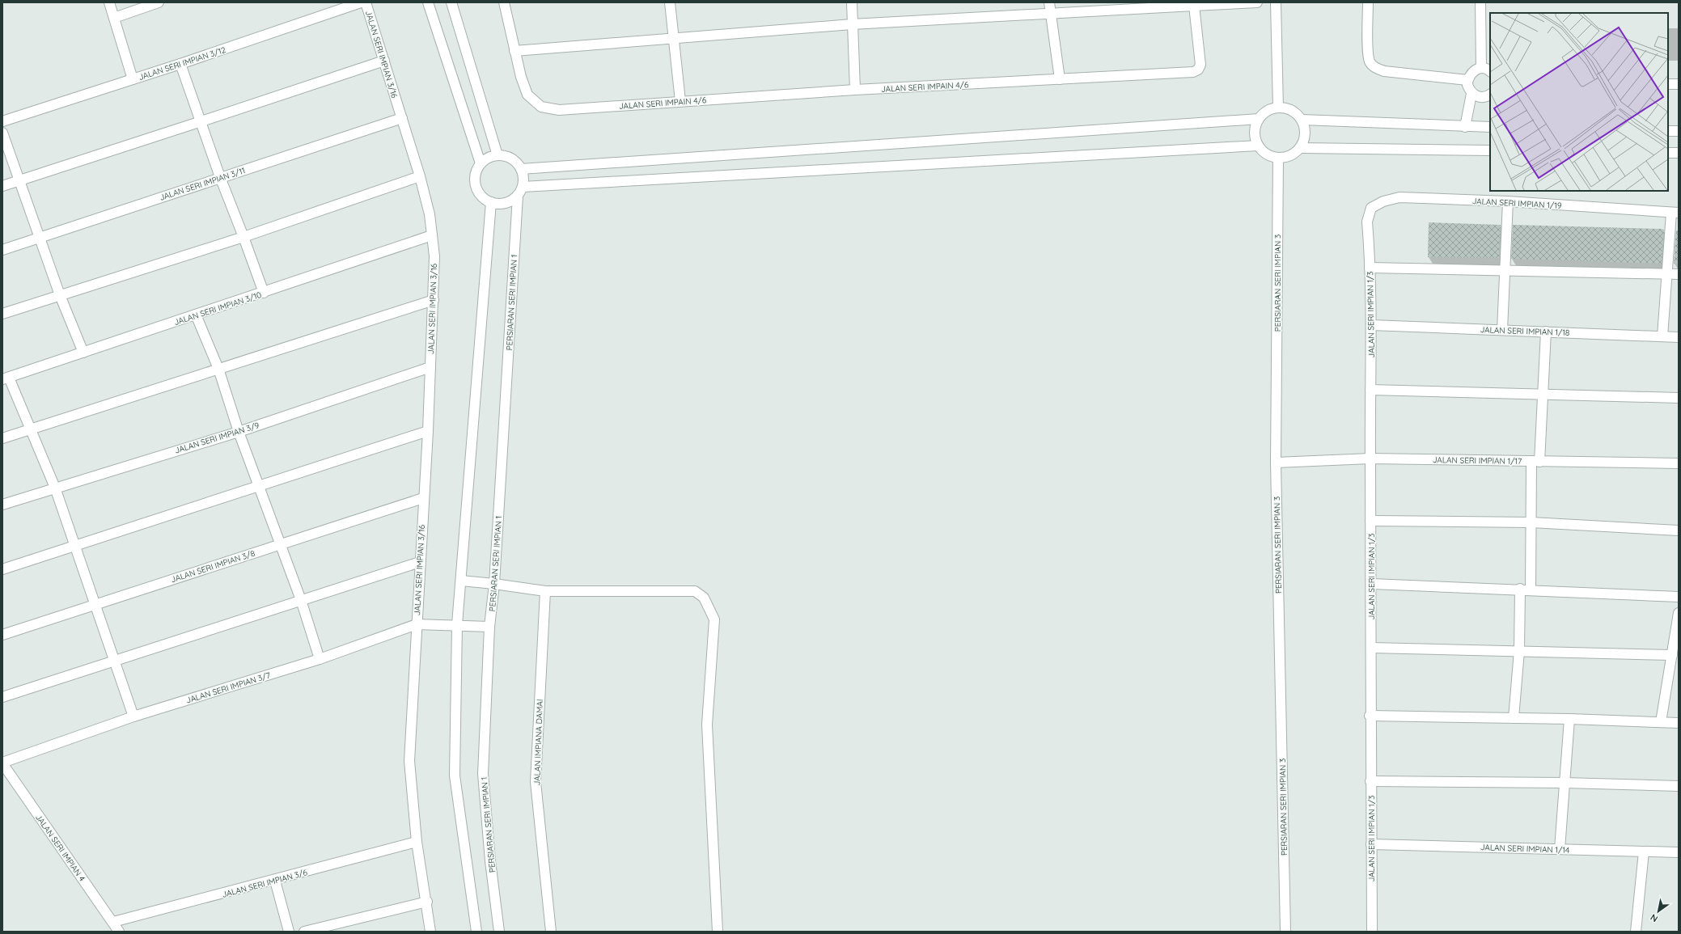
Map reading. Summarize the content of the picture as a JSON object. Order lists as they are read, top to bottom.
{
  "streets": {
    "street": [
      "JALAN SERI IMPIAN 3/16",
      "JALAN SERI IMPIAN 3/12",
      "JALAN SERI IMPAIN 4/6",
      "JALAN SERI IMPIAN 3/11",
      "JALAN SERI IMPIAN 1/19",
      "PERSIARAN SERI IMPIAN 3",
      "PERSIARAN SERI IMPIAN 1",
      "JALAN SERI IMPIAN 3/10",
      "JALAN SERI IMPIAN 1/3",
      "JALAN SERI IMPIAN 1/18",
      "JALAN SERI IMPIAN 3/9",
      "JALAN SERI IMPIAN 1/17",
      "JALAN SERI IMPIAN 3/8",
      "JALAN SERI IMPIAN 3/7",
      "JALAN IMPIANA DAMAI",
      "JALAN SERI IMPIAN 4",
      "JALAN SERI IMPIAN 1/14",
      "JALAN SERI IMPIAN 3/6"
    ]
  },
  "crossings": [
    ["JALAN SERI IMPIAN 3/16", "JALAN SERI IMPIAN 3/11"],
    ["JALAN SERI IMPIAN 3/16", "JALAN SERI IMPIAN 3/10"],
    ["JALAN SERI IMPIAN 3/16", "JALAN SERI IMPIAN 3/9"],
    ["JALAN SERI IMPIAN 3/16", "JALAN SERI IMPIAN 3/8"],
    ["JALAN SERI IMPIAN 3/16", "JALAN SERI IMPIAN 3/7"],
    ["JALAN SERI IMPIAN 3/16", "JALAN SERI IMPIAN 3/6"],
    ["JALAN SERI IMPIAN 1/19", "JALAN SERI IMPIAN 1/3"],
    ["PERSIARAN SERI IMPIAN 3", "JALAN SERI IMPIAN 1/17"],
    ["PERSIARAN SERI IMPIAN 1", "JALAN SERI IMPIAN 3/7"],
    ["JALAN SERI IMPIAN 1/3", "JALAN SERI IMPIAN 1/18"],
    ["JALAN SERI IMPIAN 1/3", "JALAN SERI IMPIAN 1/17"],
    ["JALAN SERI IMPIAN 1/3", "JALAN SERI IMPIAN 1/14"],
    ["JALAN SERI IMPIAN 3/7", "JALAN SERI IMPIAN 4"],
    ["JALAN SERI IMPIAN 4", "JALAN SERI IMPIAN 3/6"]
  ],
  "north": "bottom left"
}
